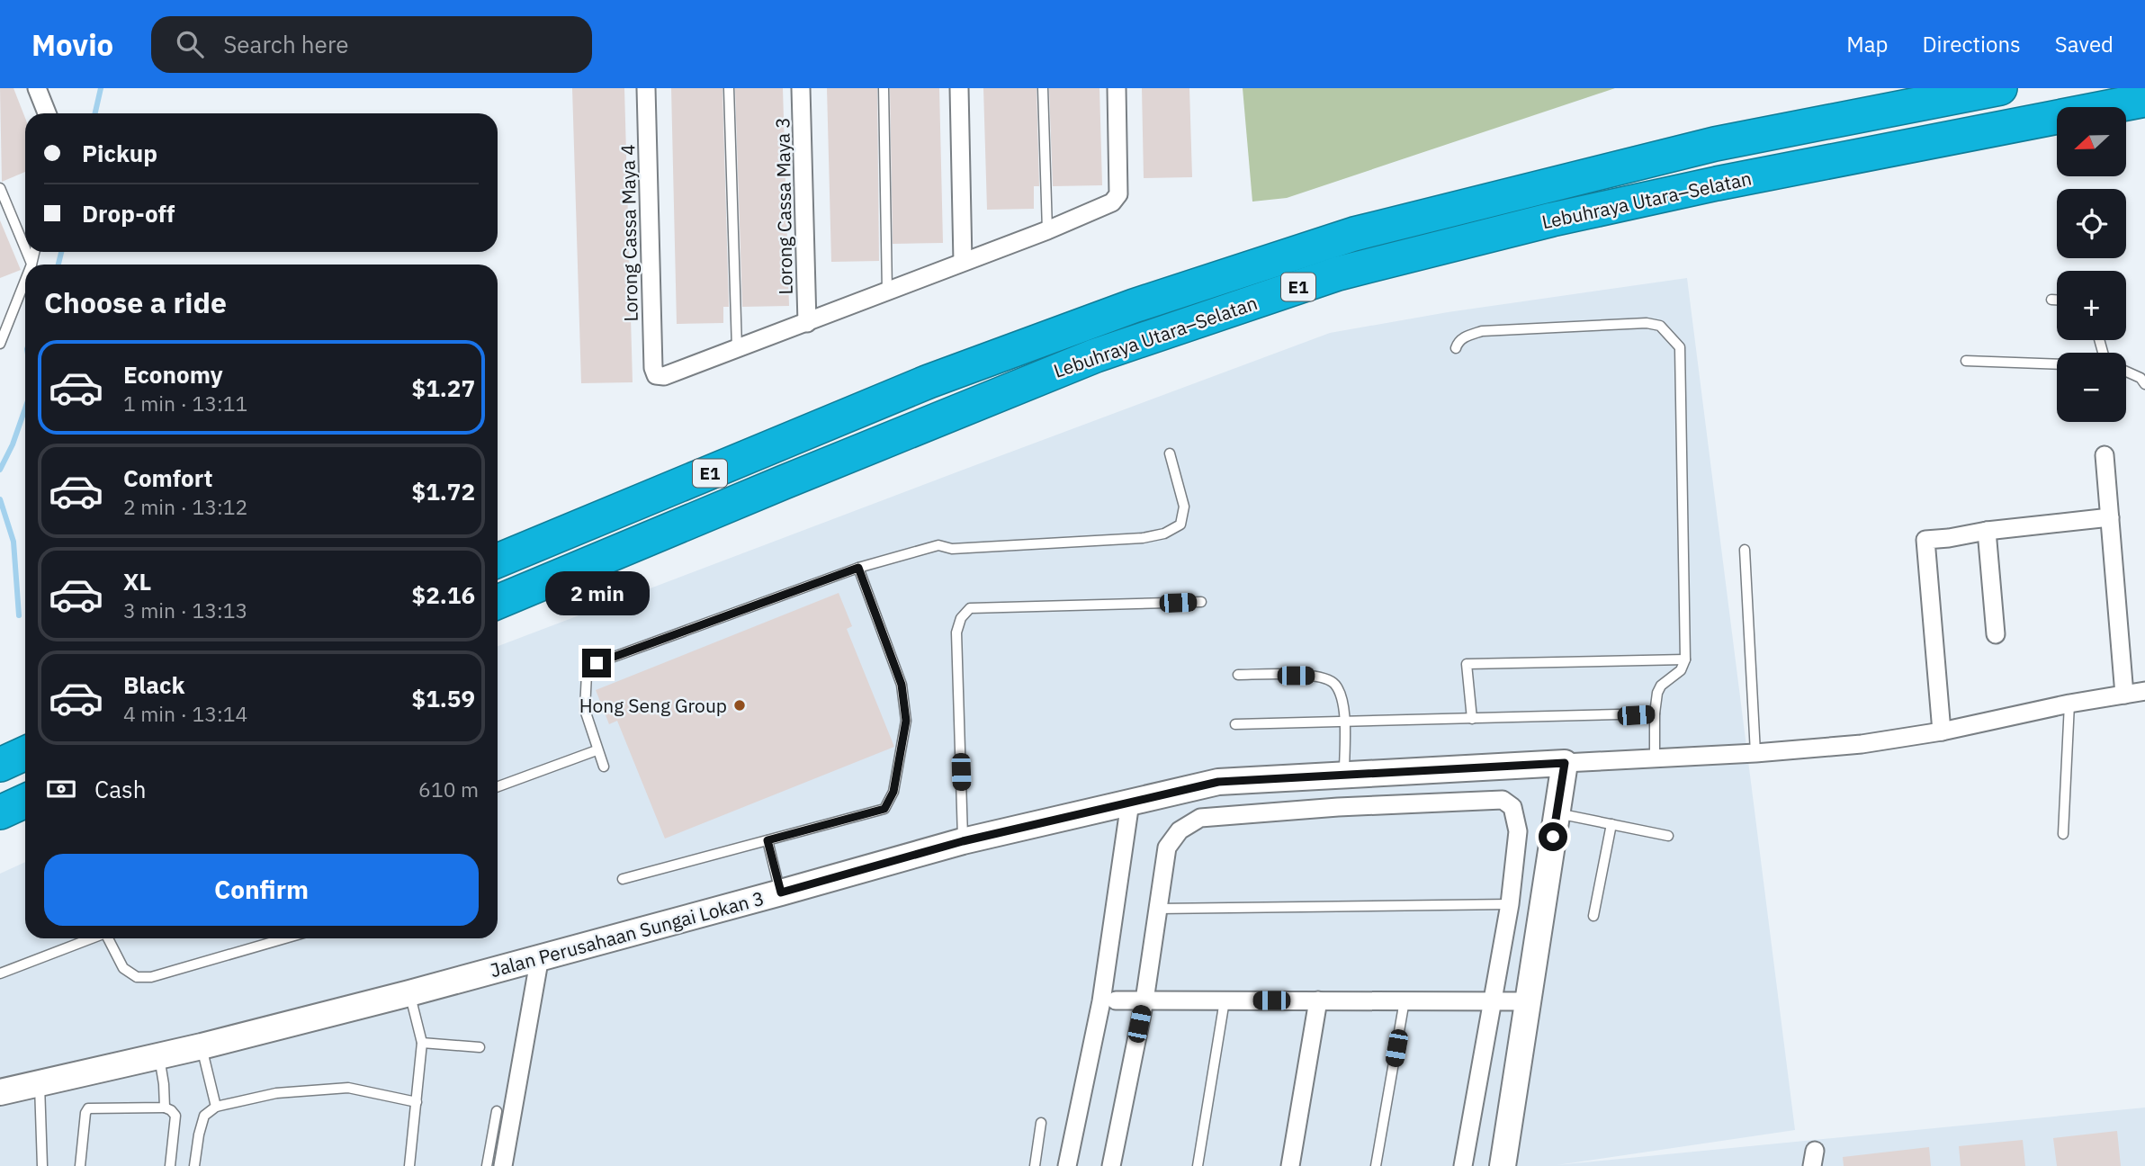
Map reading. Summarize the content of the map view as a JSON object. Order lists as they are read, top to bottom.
{
  "streets": {
    "highway": ["Lebuhraya Utara–Selatan", "E1"],
    "main road": ["Jalan Perusahaan Sungai Lokan 3"],
    "street": ["Lorong Cassa Maya 3", "Lorong Cassa Maya 4"]
  },
  "places": ["Hong Seng Group"],
  "north": "left",
  "page": {
    "header": "Movio",
    "search": "Search here",
    "nav": ["Map", "Directions", "Saved"],
    "map_buttons": ["+", "−"],
    "banner": ["Pickup", "Drop-off"],
    "heading": "Choose a ride",
    "list": [
      {
        "name": "Economy",
        "note": "1 min · 13:11",
        "value": "$1.27"
      },
      {
        "name": "Comfort",
        "note": "2 min · 13:12",
        "value": "$1.72"
      },
      {
        "name": "XL",
        "note": "3 min · 13:13",
        "value": "$2.16"
      },
      {
        "name": "Black",
        "note": "4 min · 13:14",
        "value": "$1.59"
      }
    ],
    "bubble": "2 min",
    "pay": ["Cash", "610 m"],
    "buttons": "Confirm"
  }
}
